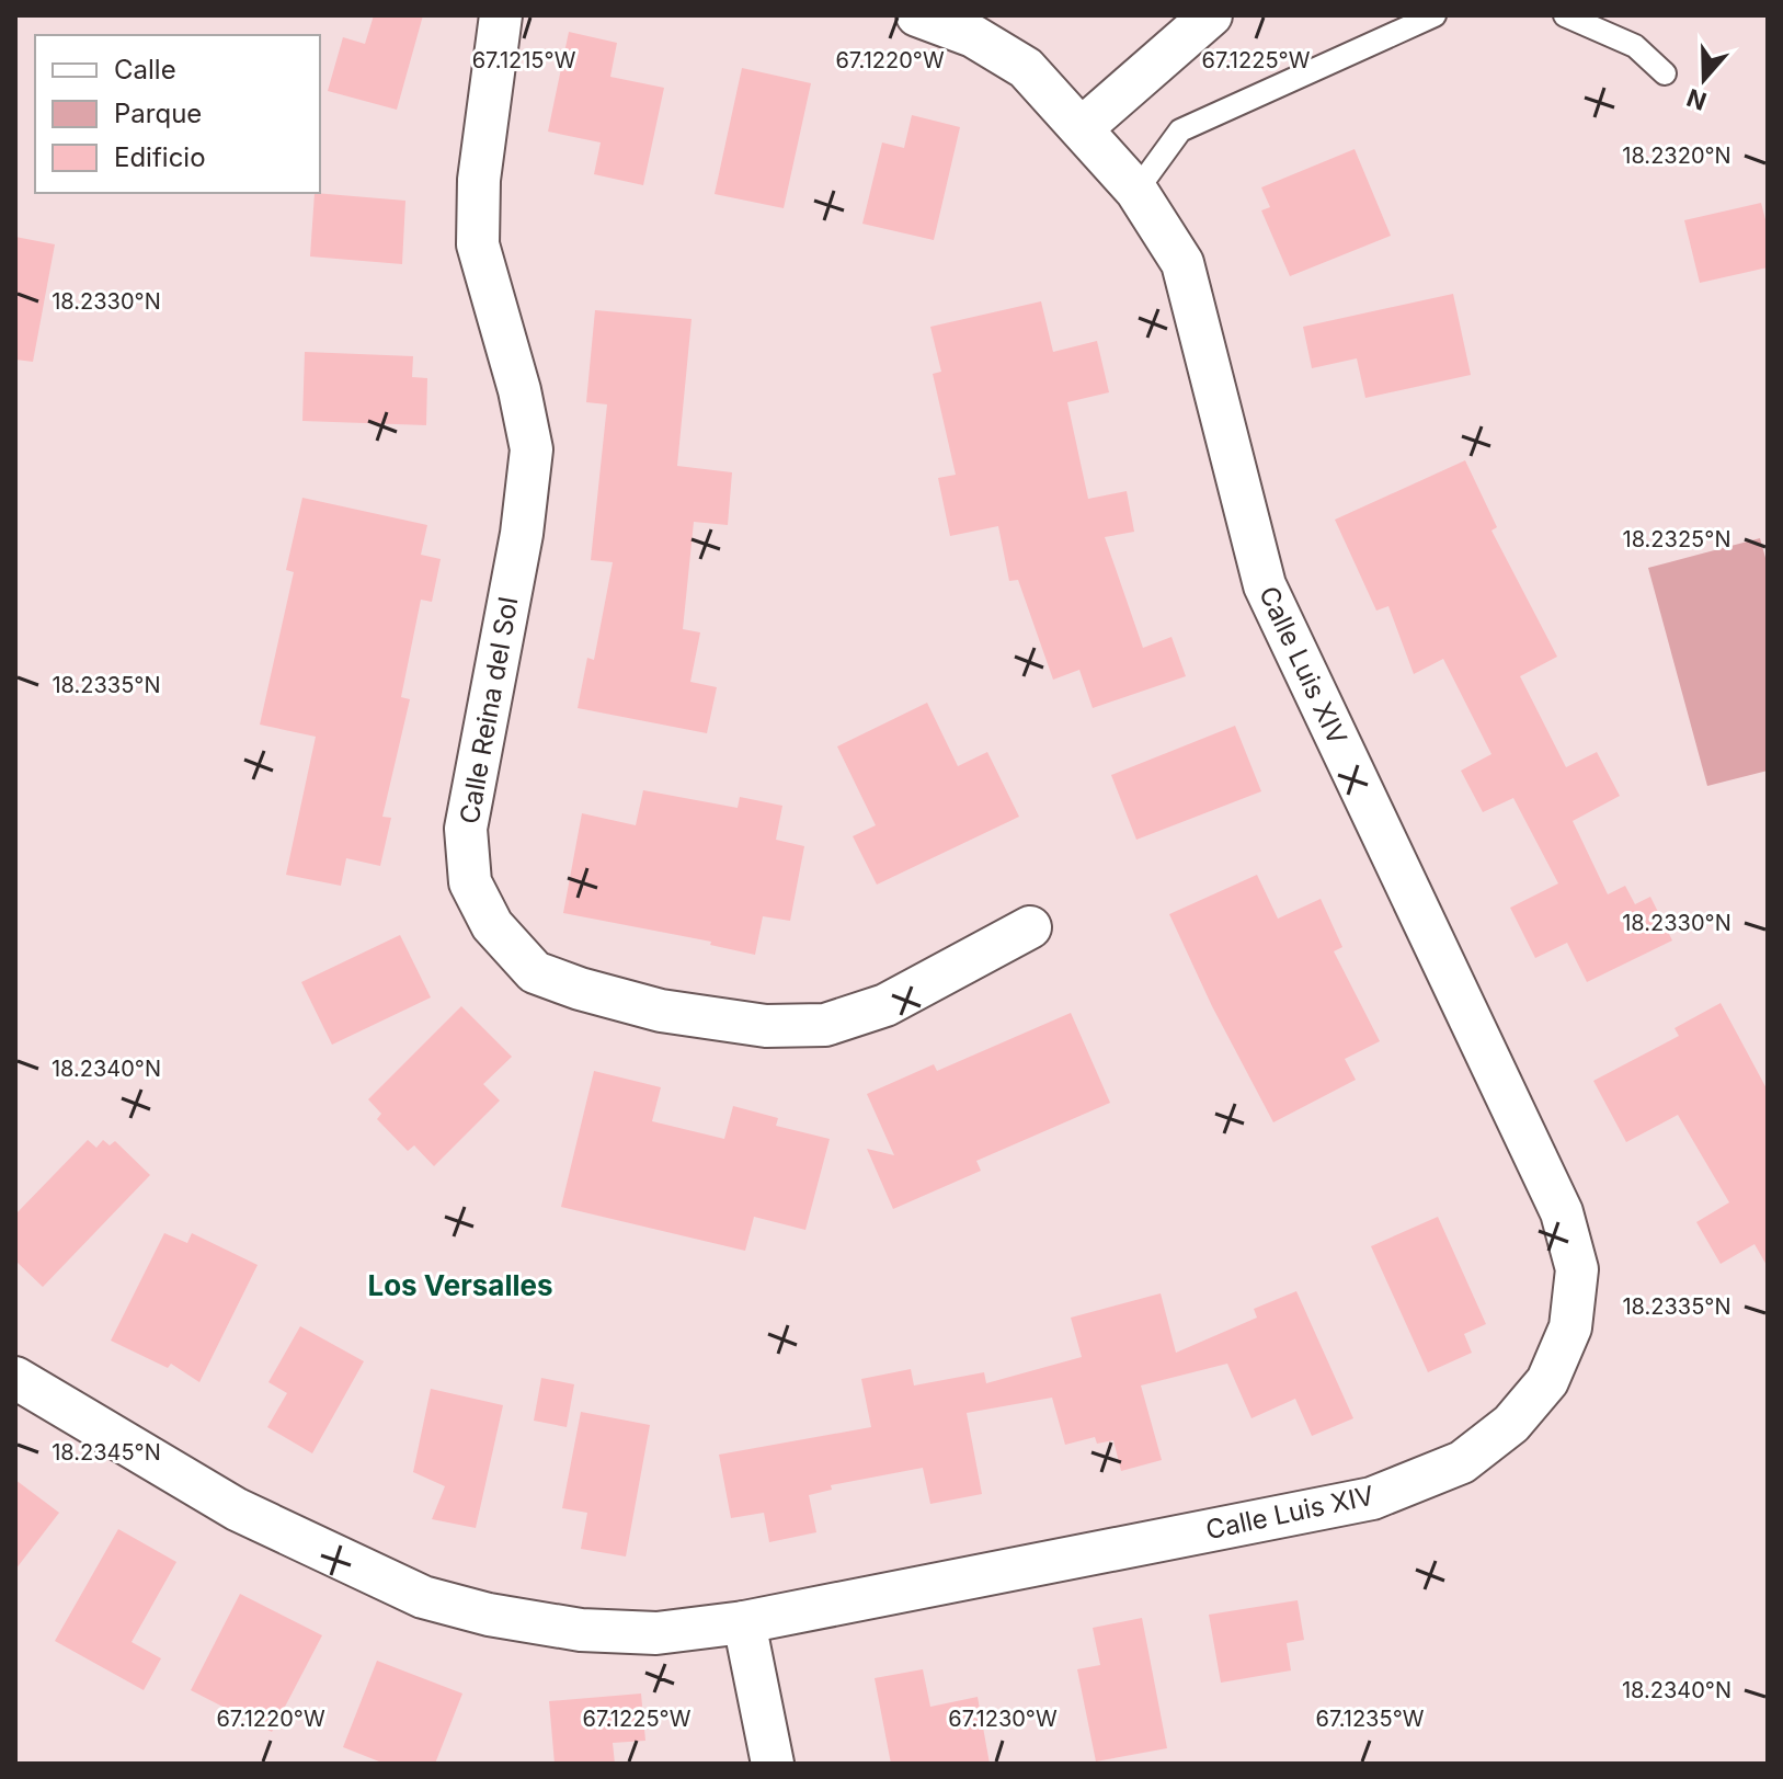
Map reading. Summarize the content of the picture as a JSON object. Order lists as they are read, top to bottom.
{
  "streets": {
    "street": ["Calle Luis XIV", "Calle Reina del Sol"]
  },
  "districts": ["Los Versalles"],
  "legend": ["Calle", "Parque", "Edificio"],
  "north": "bottom",
  "coordinates": [
    "67.1220°W",
    "67.1225°W",
    "67.1215°W",
    "18.2320°N",
    "18.2330°N",
    "18.2325°N",
    "18.2335°N",
    "18.2340°N",
    "18.2345°N",
    "67.1230°W",
    "67.1235°W"
  ]
}
